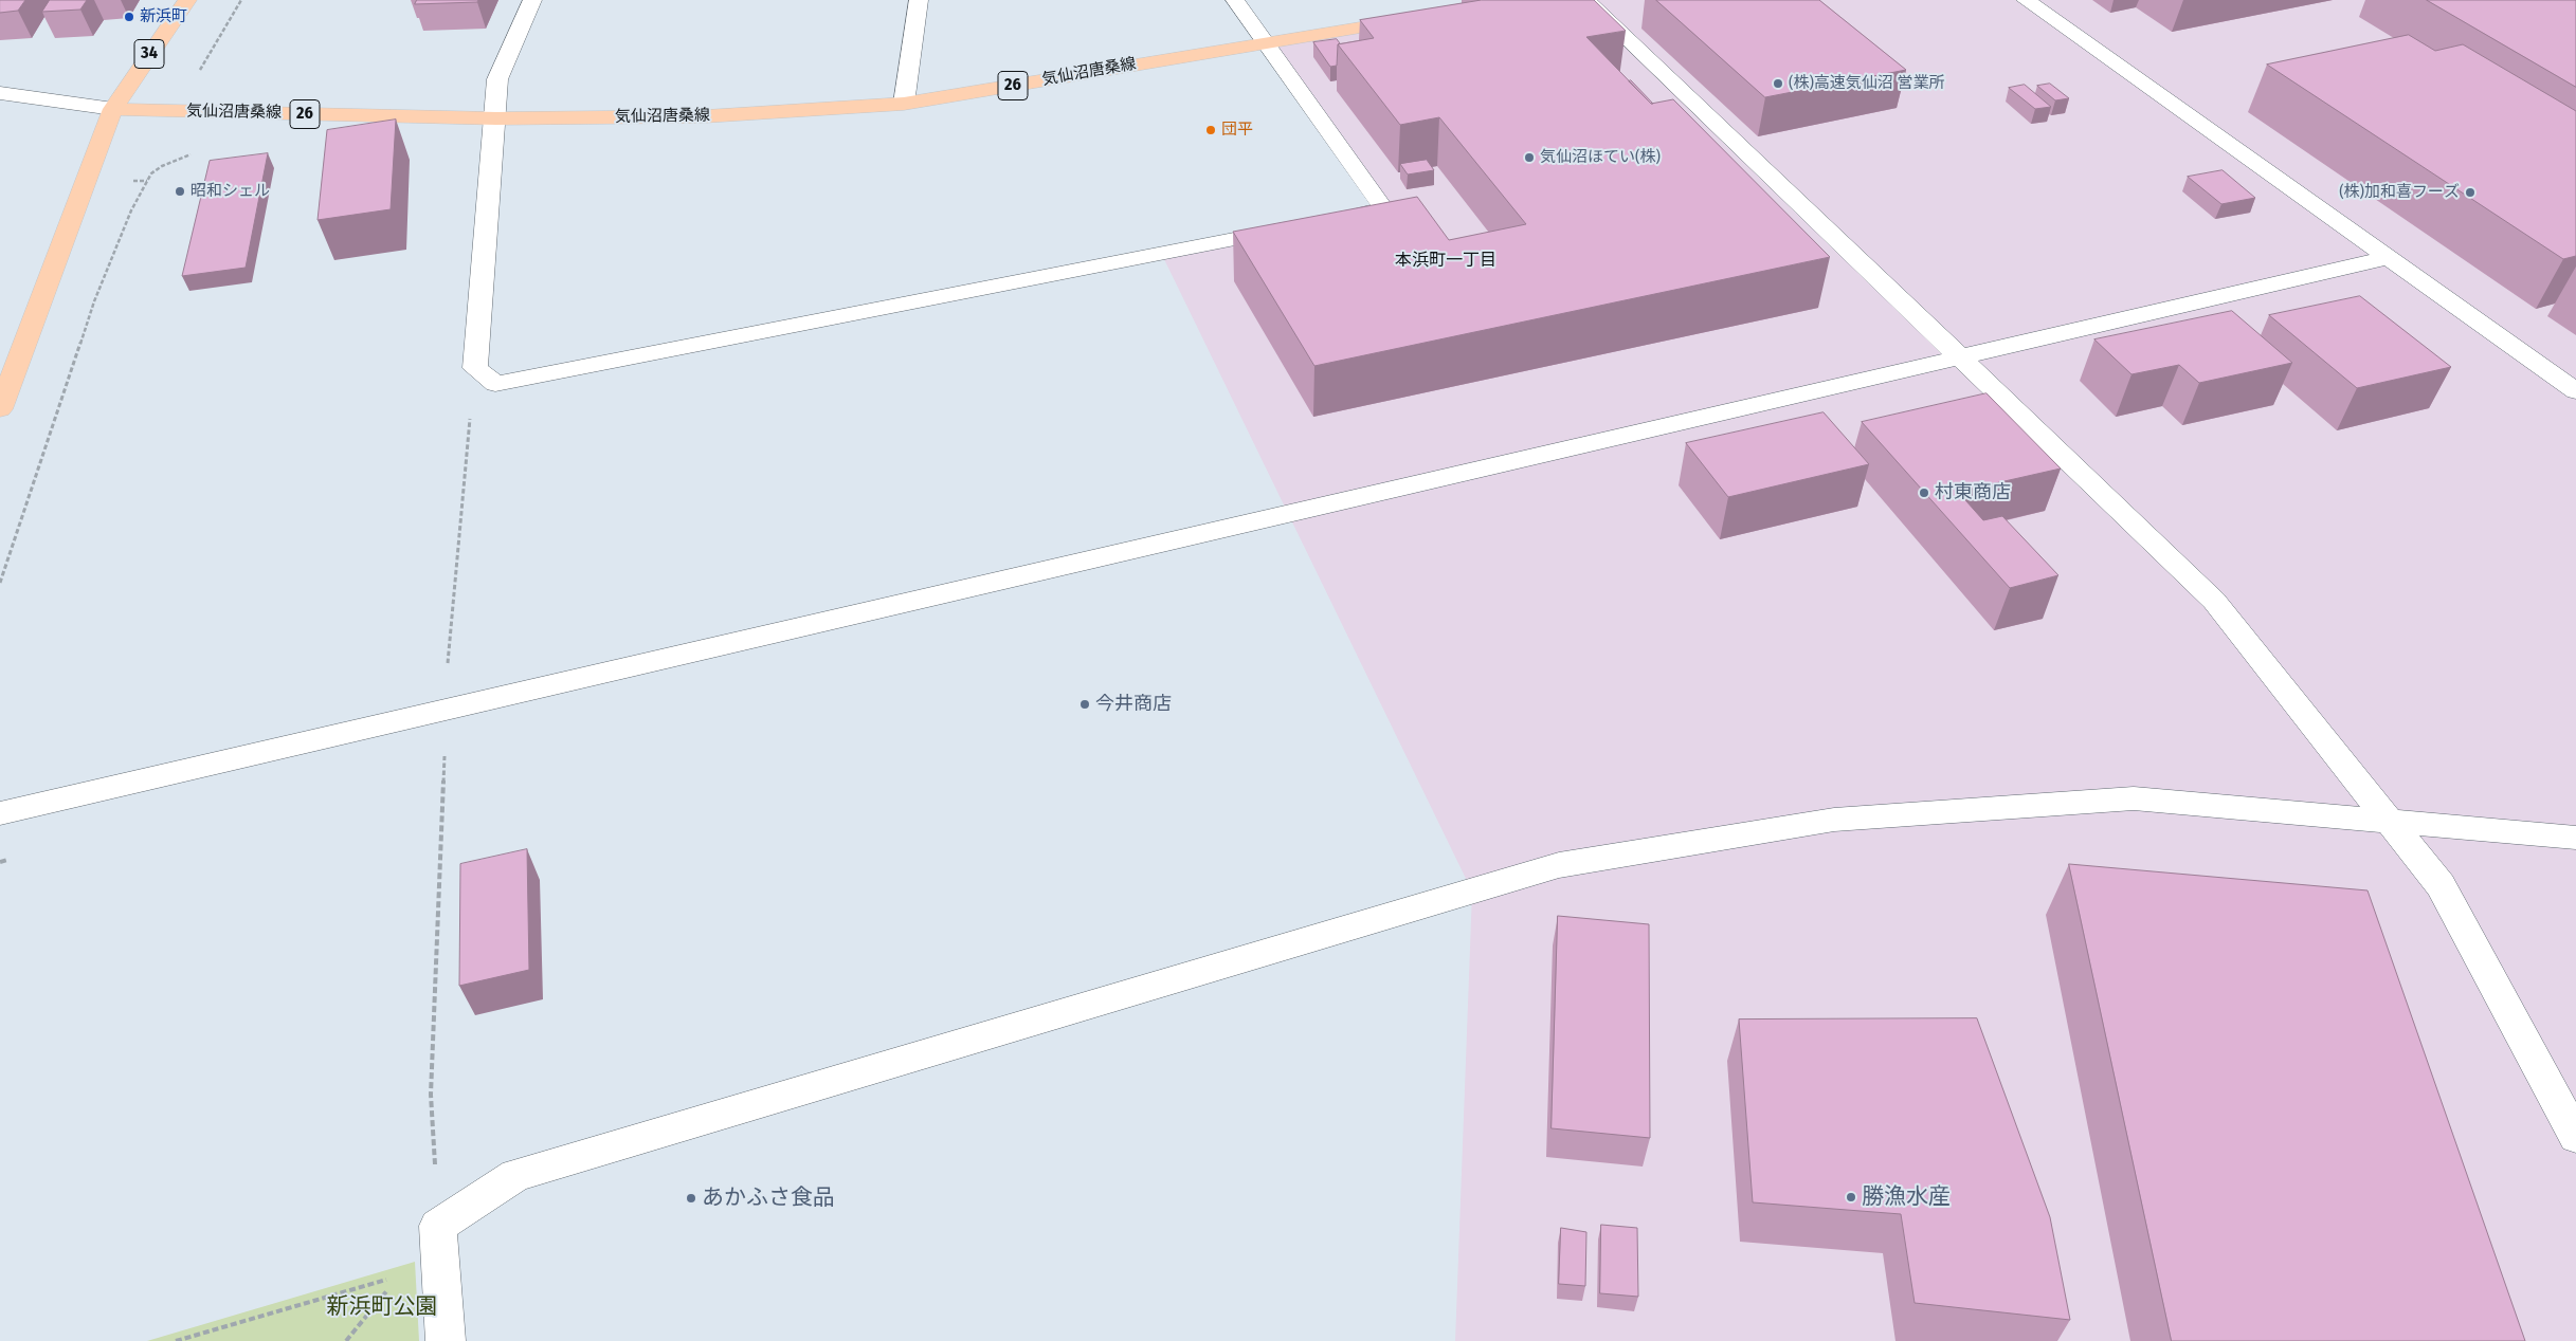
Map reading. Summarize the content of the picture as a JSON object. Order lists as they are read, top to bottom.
{
  "streets": {
    "main road": ["34", "気仙沼唐桑線", "26"]
  },
  "crossings": [
    ["34", "気仙沼唐桑線"]
  ],
  "districts": ["本浜町一丁目"],
  "parks": ["新浜町公園"],
  "places": [
    "新浜町",
    "(株)高速気仙沼 営業所",
    "団平",
    "気仙沼ほてい(株)",
    "昭和シェル",
    "(株)加和喜フーズ",
    "村東商店",
    "今井商店",
    "勝漁水産",
    "あかふさ食品"
  ]
}
